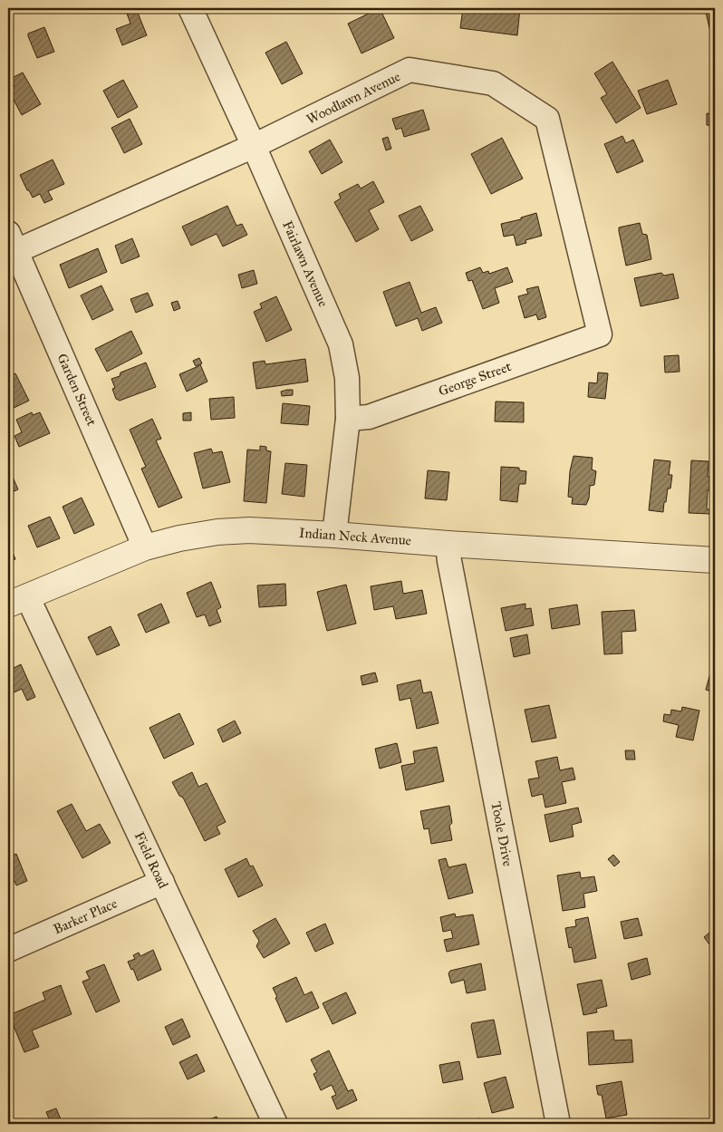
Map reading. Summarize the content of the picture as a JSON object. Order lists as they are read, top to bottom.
{
  "streets": {
    "street": [
      "Woodlawn Avenue",
      "Fairlawn Avenue",
      "George Street",
      "Garden Street",
      "Indian Neck Avenue",
      "Toole Drive",
      "Field Road",
      "Barker Place"
    ]
  },
  "crossings": [
    ["Woodlawn Avenue", "Fairlawn Avenue"],
    ["Woodlawn Avenue", "George Street"],
    ["Woodlawn Avenue", "Garden Street"],
    ["Fairlawn Avenue", "George Street"],
    ["Fairlawn Avenue", "Indian Neck Avenue"],
    ["Garden Street", "Indian Neck Avenue"],
    ["Indian Neck Avenue", "Toole Drive"],
    ["Indian Neck Avenue", "Field Road"],
    ["Field Road", "Barker Place"]
  ]
}
